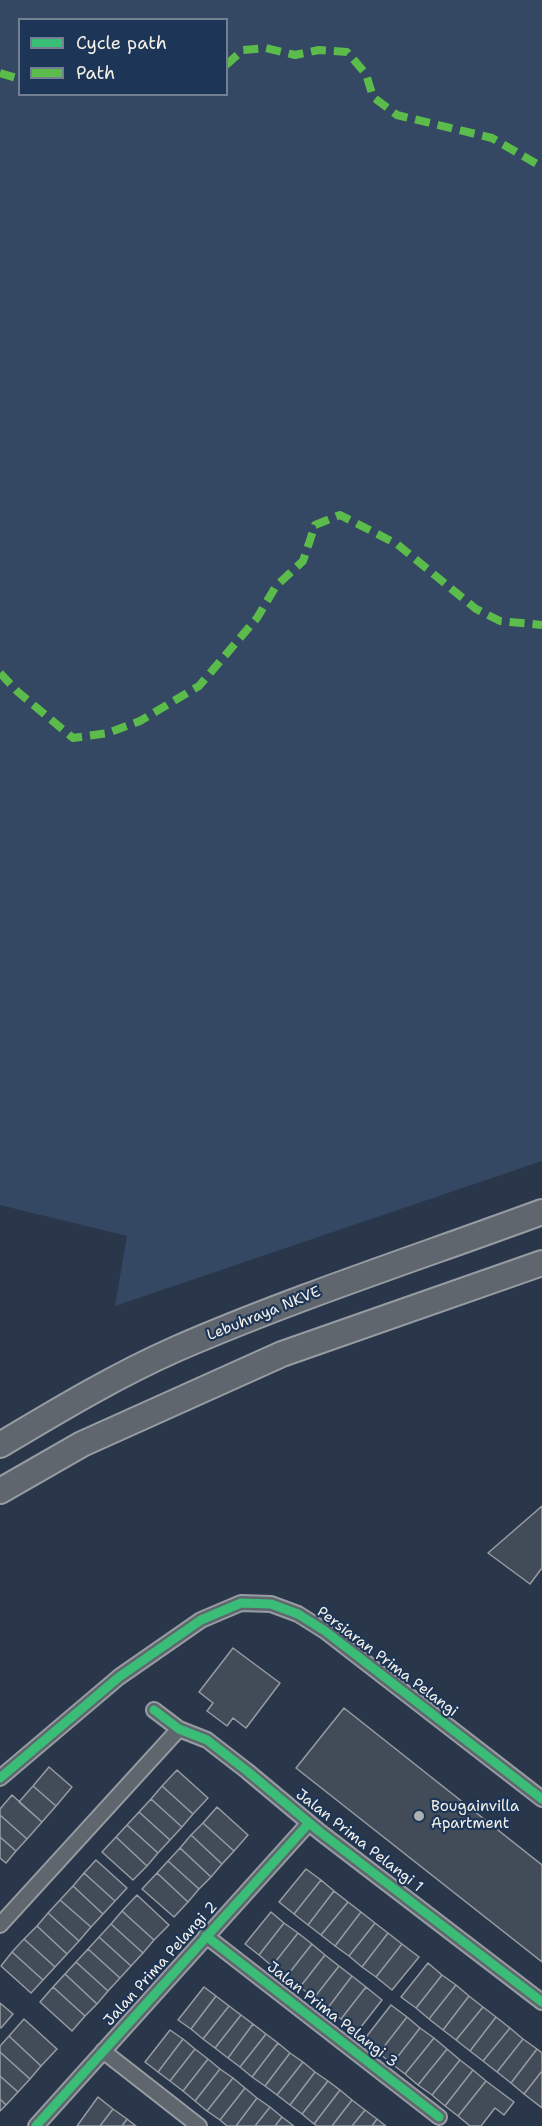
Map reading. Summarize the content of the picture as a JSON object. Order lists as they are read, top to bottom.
{
  "streets": {
    "highway": ["Lebuhraya NKVE"],
    "street": [
      "Persiaran Prima Pelangi",
      "Jalan Prima Pelangi 1",
      "Jalan Prima Pelangi 2",
      "Jalan Prima Pelangi 3"
    ]
  },
  "crossings": [
    ["Jalan Prima Pelangi 1", "Jalan Prima Pelangi 2"],
    ["Jalan Prima Pelangi 2", "Jalan Prima Pelangi 3"]
  ],
  "places": ["Bougainvilla Apartment"],
  "legend": ["Cycle path", "Path"]
}
